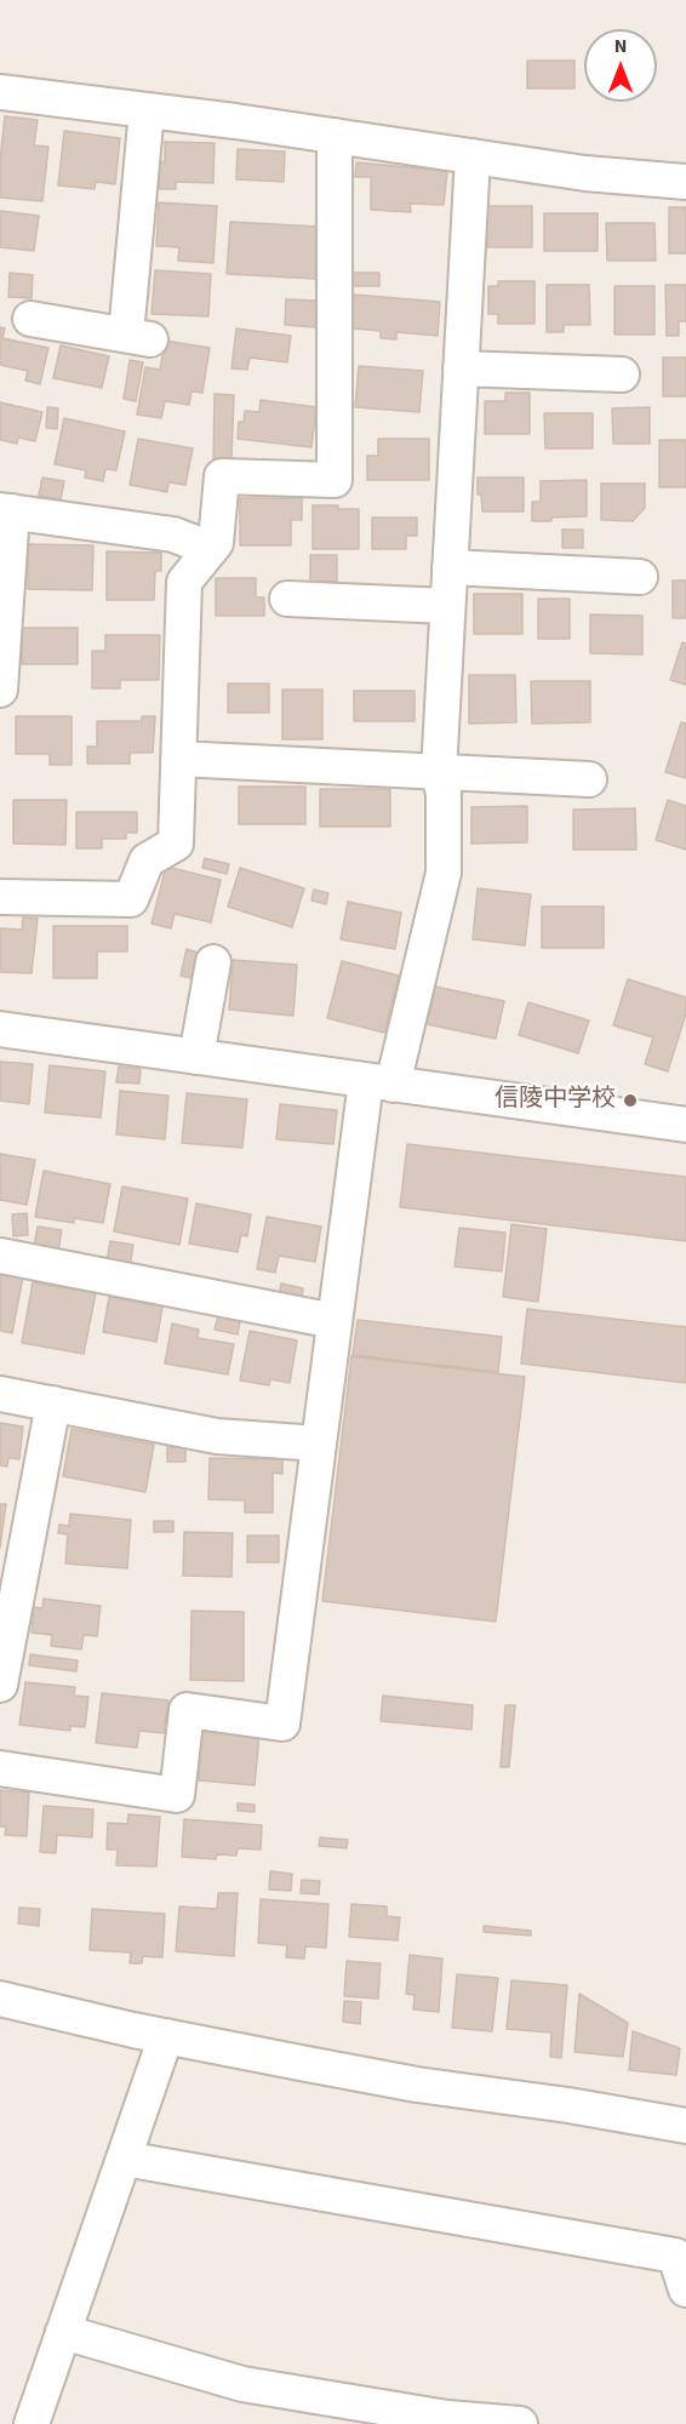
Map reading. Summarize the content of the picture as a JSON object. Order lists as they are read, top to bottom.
{
  "places": ["信陵中学校"],
  "north": "top"
}
